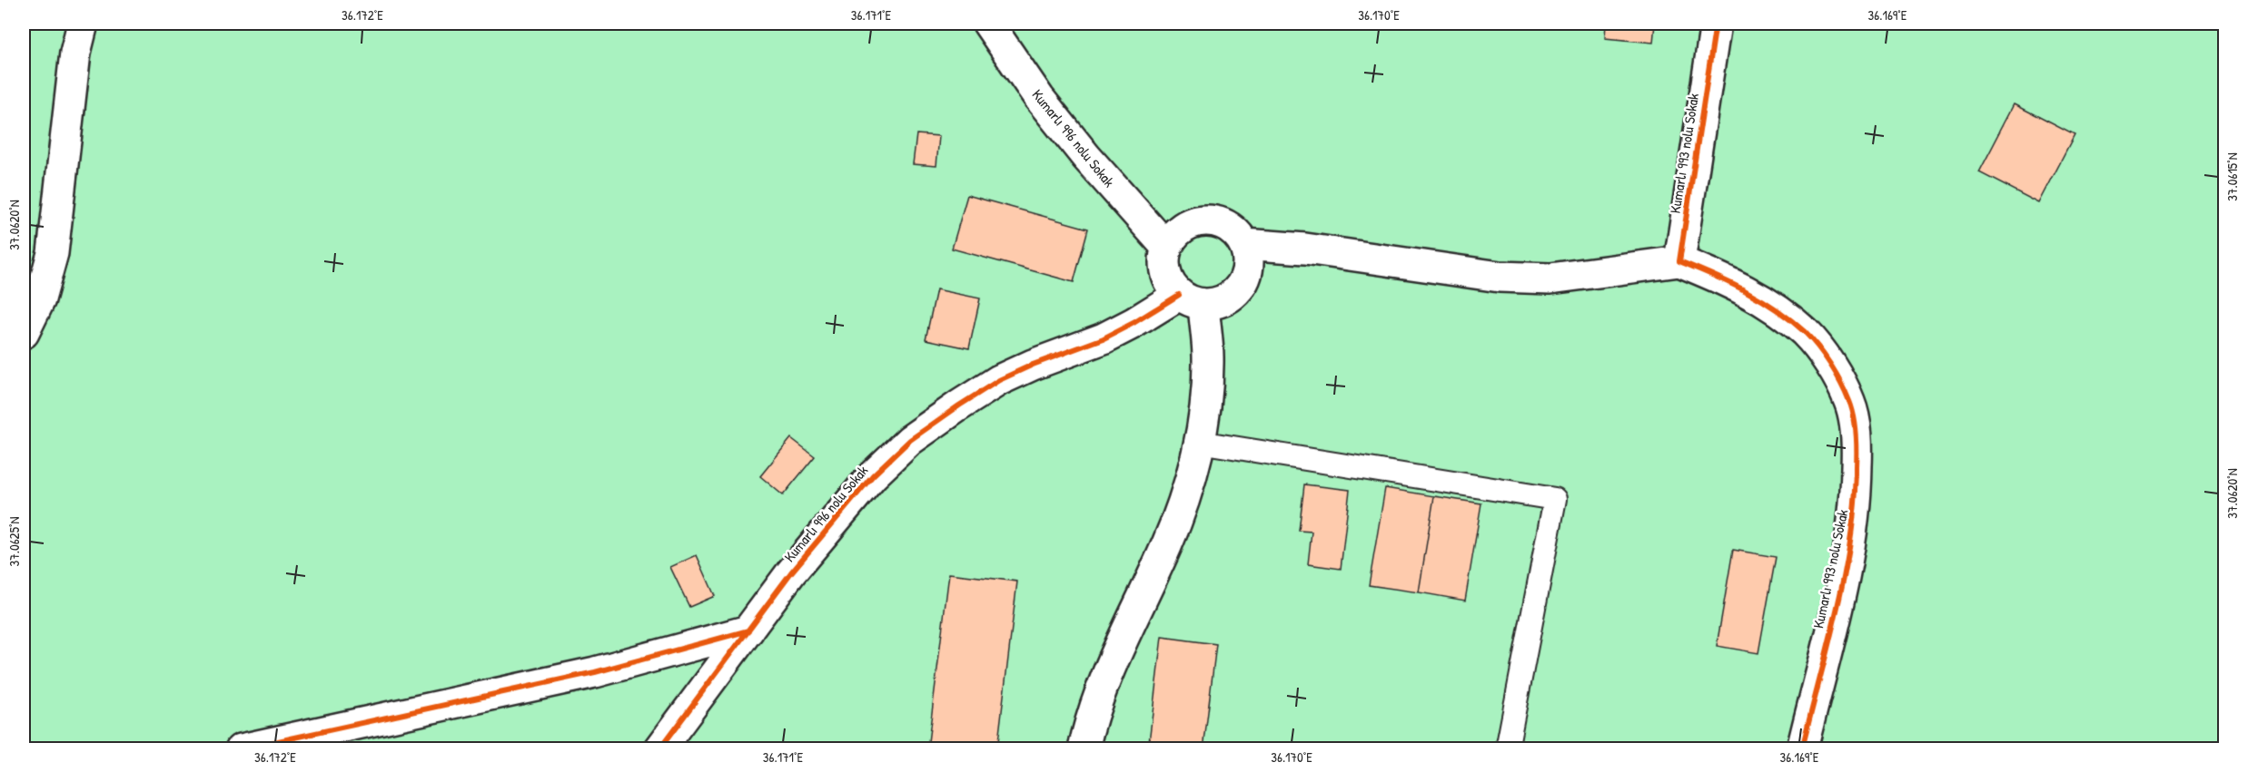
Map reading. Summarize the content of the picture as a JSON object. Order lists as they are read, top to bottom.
{
  "streets": {
    "street": ["Kumarlı 996 nolu Sokak", "Kumarlı 993 nolu Sokak"]
  },
  "coordinates": [
    "36.172°E",
    "36.171°E",
    "36.170°E",
    "36.169°E",
    "37.0615°N",
    "37.0620°N",
    "37.0625°N"
  ]
}
